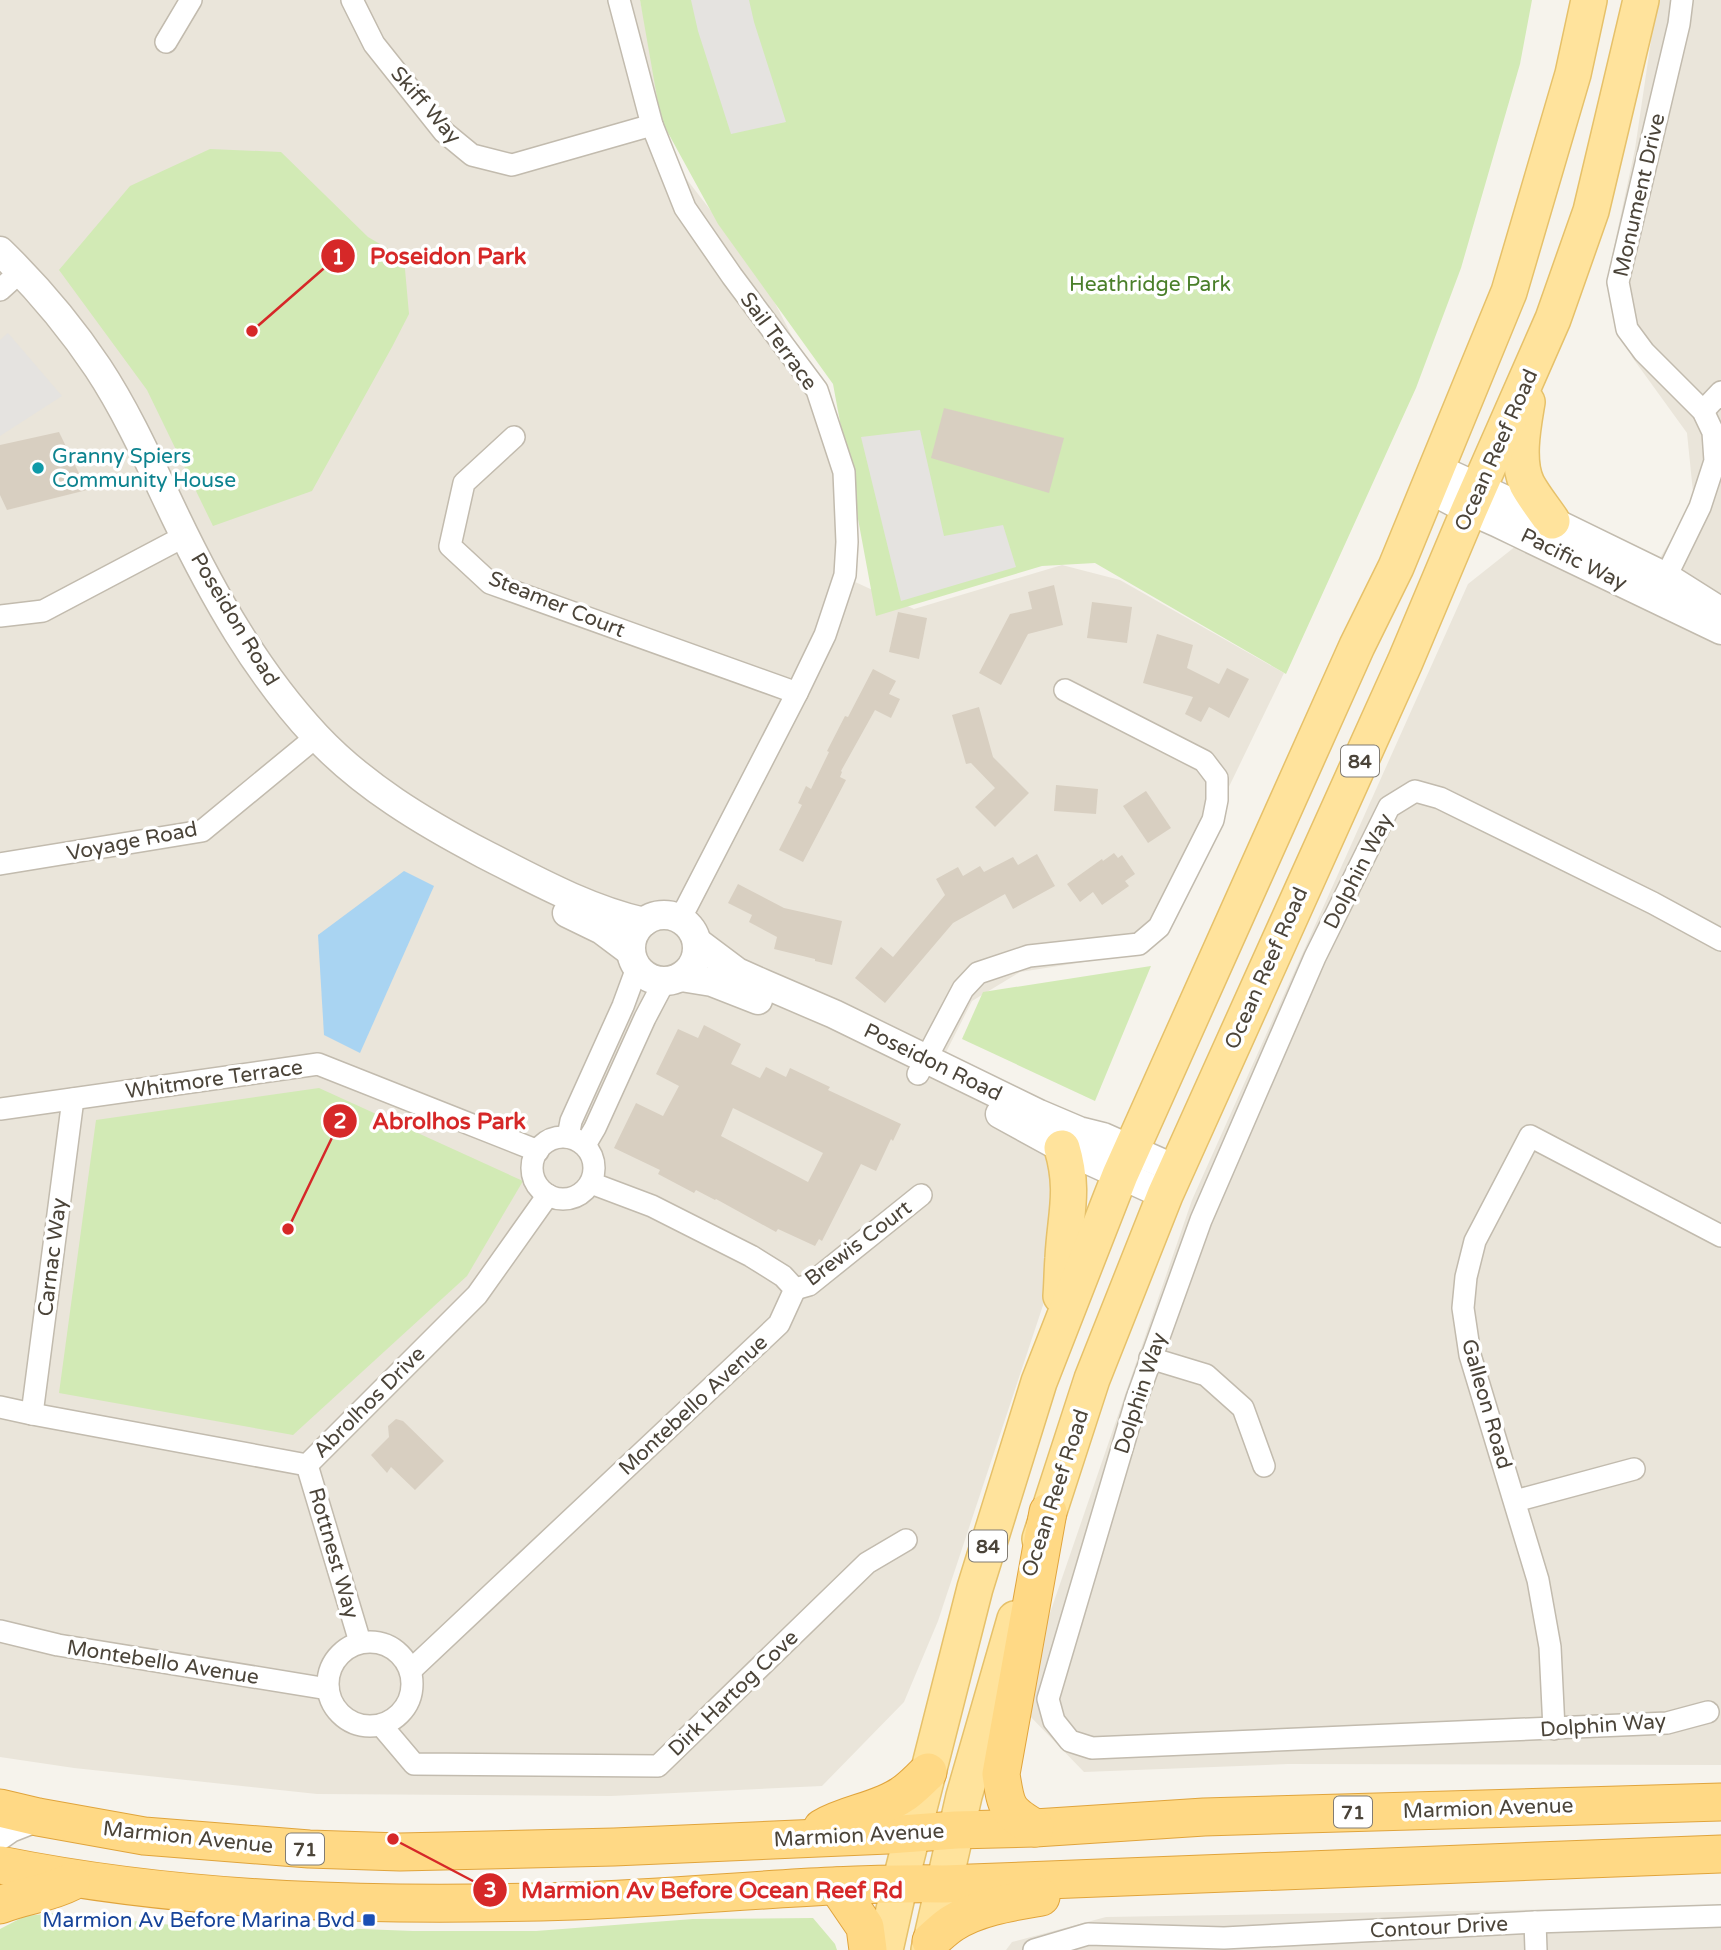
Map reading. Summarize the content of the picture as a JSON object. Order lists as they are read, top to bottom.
{
  "streets": {
    "highway": ["Marmion Avenue", "71"],
    "main road": ["Ocean Reef Road", "84"],
    "street": [
      "Skiff Way",
      "Monument Drive",
      "Sail Terrace",
      "Pacific Way",
      "Steamer Court",
      "Poseidon Road",
      "Voyage Road",
      "Dolphin Way",
      "Whitmore Terrace",
      "Brewis Court",
      "Carnac Way",
      "Abrolhos Drive",
      "Galleon Road",
      "Montebello Avenue",
      "Rottnest Way",
      "Dirk Hartog Cove",
      "Contour Drive"
    ]
  },
  "crossings": [
    ["Skiff Way", "Sail Terrace"],
    ["Monument Drive", "Pacific Way"],
    ["Sail Terrace", "Steamer Court"],
    ["Sail Terrace", "Poseidon Road"],
    ["Ocean Reef Road", "Pacific Way"],
    ["Ocean Reef Road", "Poseidon Road"],
    ["Ocean Reef Road", "Marmion Avenue"],
    ["Pacific Way", "84"],
    ["Poseidon Road", "84"],
    ["Poseidon Road", "Voyage Road"],
    ["84", "Marmion Avenue"],
    ["Dolphin Way", "Galleon Road"],
    ["Whitmore Terrace", "Carnac Way"],
    ["Whitmore Terrace", "Abrolhos Drive"],
    ["Brewis Court", "Montebello Avenue"],
    ["Carnac Way", "Abrolhos Drive"],
    ["Abrolhos Drive", "Rottnest Way"],
    ["Montebello Avenue", "Rottnest Way"],
    ["Montebello Avenue", "Dirk Hartog Cove"],
    ["Rottnest Way", "Dirk Hartog Cove"]
  ],
  "parks": ["Heathridge Park"],
  "places": {
    "other": [
      "Poseidon Park",
      "Granny Spiers Community House",
      "Abrolhos Park",
      "Marmion Av Before Ocean Reef Rd"
    ],
    "transit": ["Marmion Av Before Marina Bvd"]
  }
}
